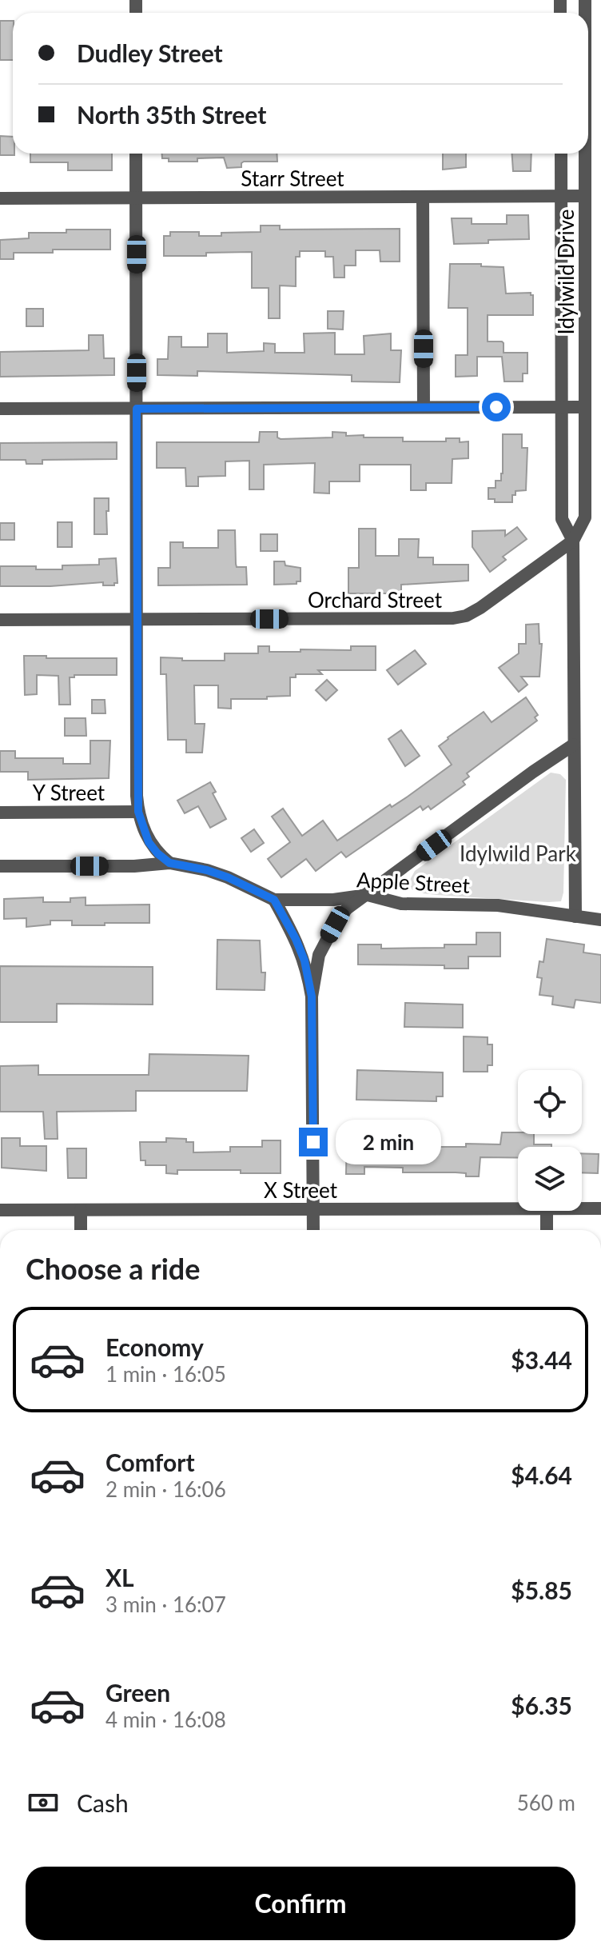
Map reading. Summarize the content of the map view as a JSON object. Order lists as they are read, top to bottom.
{
  "streets": {
    "street": [
      "Starr Street",
      "Idylwild Drive",
      "Orchard Street",
      "Y Street",
      "Apple Street",
      "X Street"
    ]
  },
  "crossings": [
    ["Starr Street", "Idylwild Drive"],
    ["Idylwild Drive", "Orchard Street"],
    ["Idylwild Drive", "Apple Street"]
  ],
  "parks": ["Idylwild Park"],
  "page": {
    "banner": ["Dudley Street", "North 35th Street"],
    "bubble": "2 min",
    "heading": "Choose a ride",
    "list": [
      {
        "name": "Economy",
        "note": "1 min · 16:05",
        "value": "$3.44"
      },
      {
        "name": "Comfort",
        "note": "2 min · 16:06",
        "value": "$4.64"
      },
      {
        "name": "XL",
        "note": "3 min · 16:07",
        "value": "$5.85"
      },
      {
        "name": "Green",
        "note": "4 min · 16:08",
        "value": "$6.35"
      }
    ],
    "pay": ["Cash", "560 m"],
    "buttons": "Confirm"
  }
}
